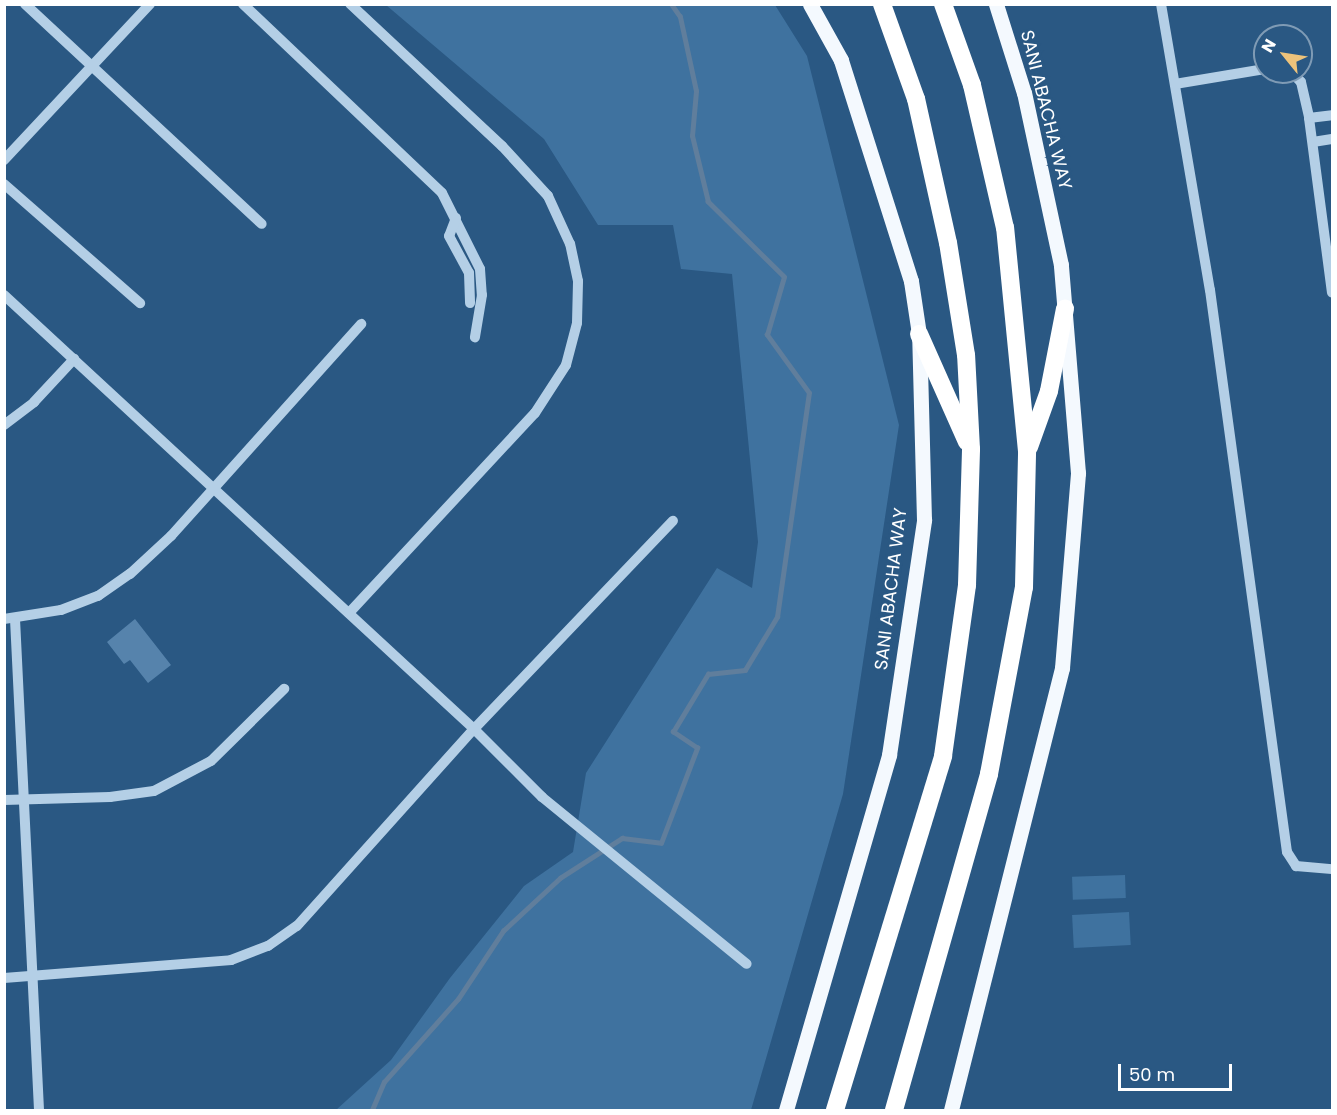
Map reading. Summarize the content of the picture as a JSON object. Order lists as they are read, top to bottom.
{
  "streets": {
    "main road": ["SANI ABACHA WAY"]
  },
  "scale_bar": "50 m",
  "north": "top left"
}
